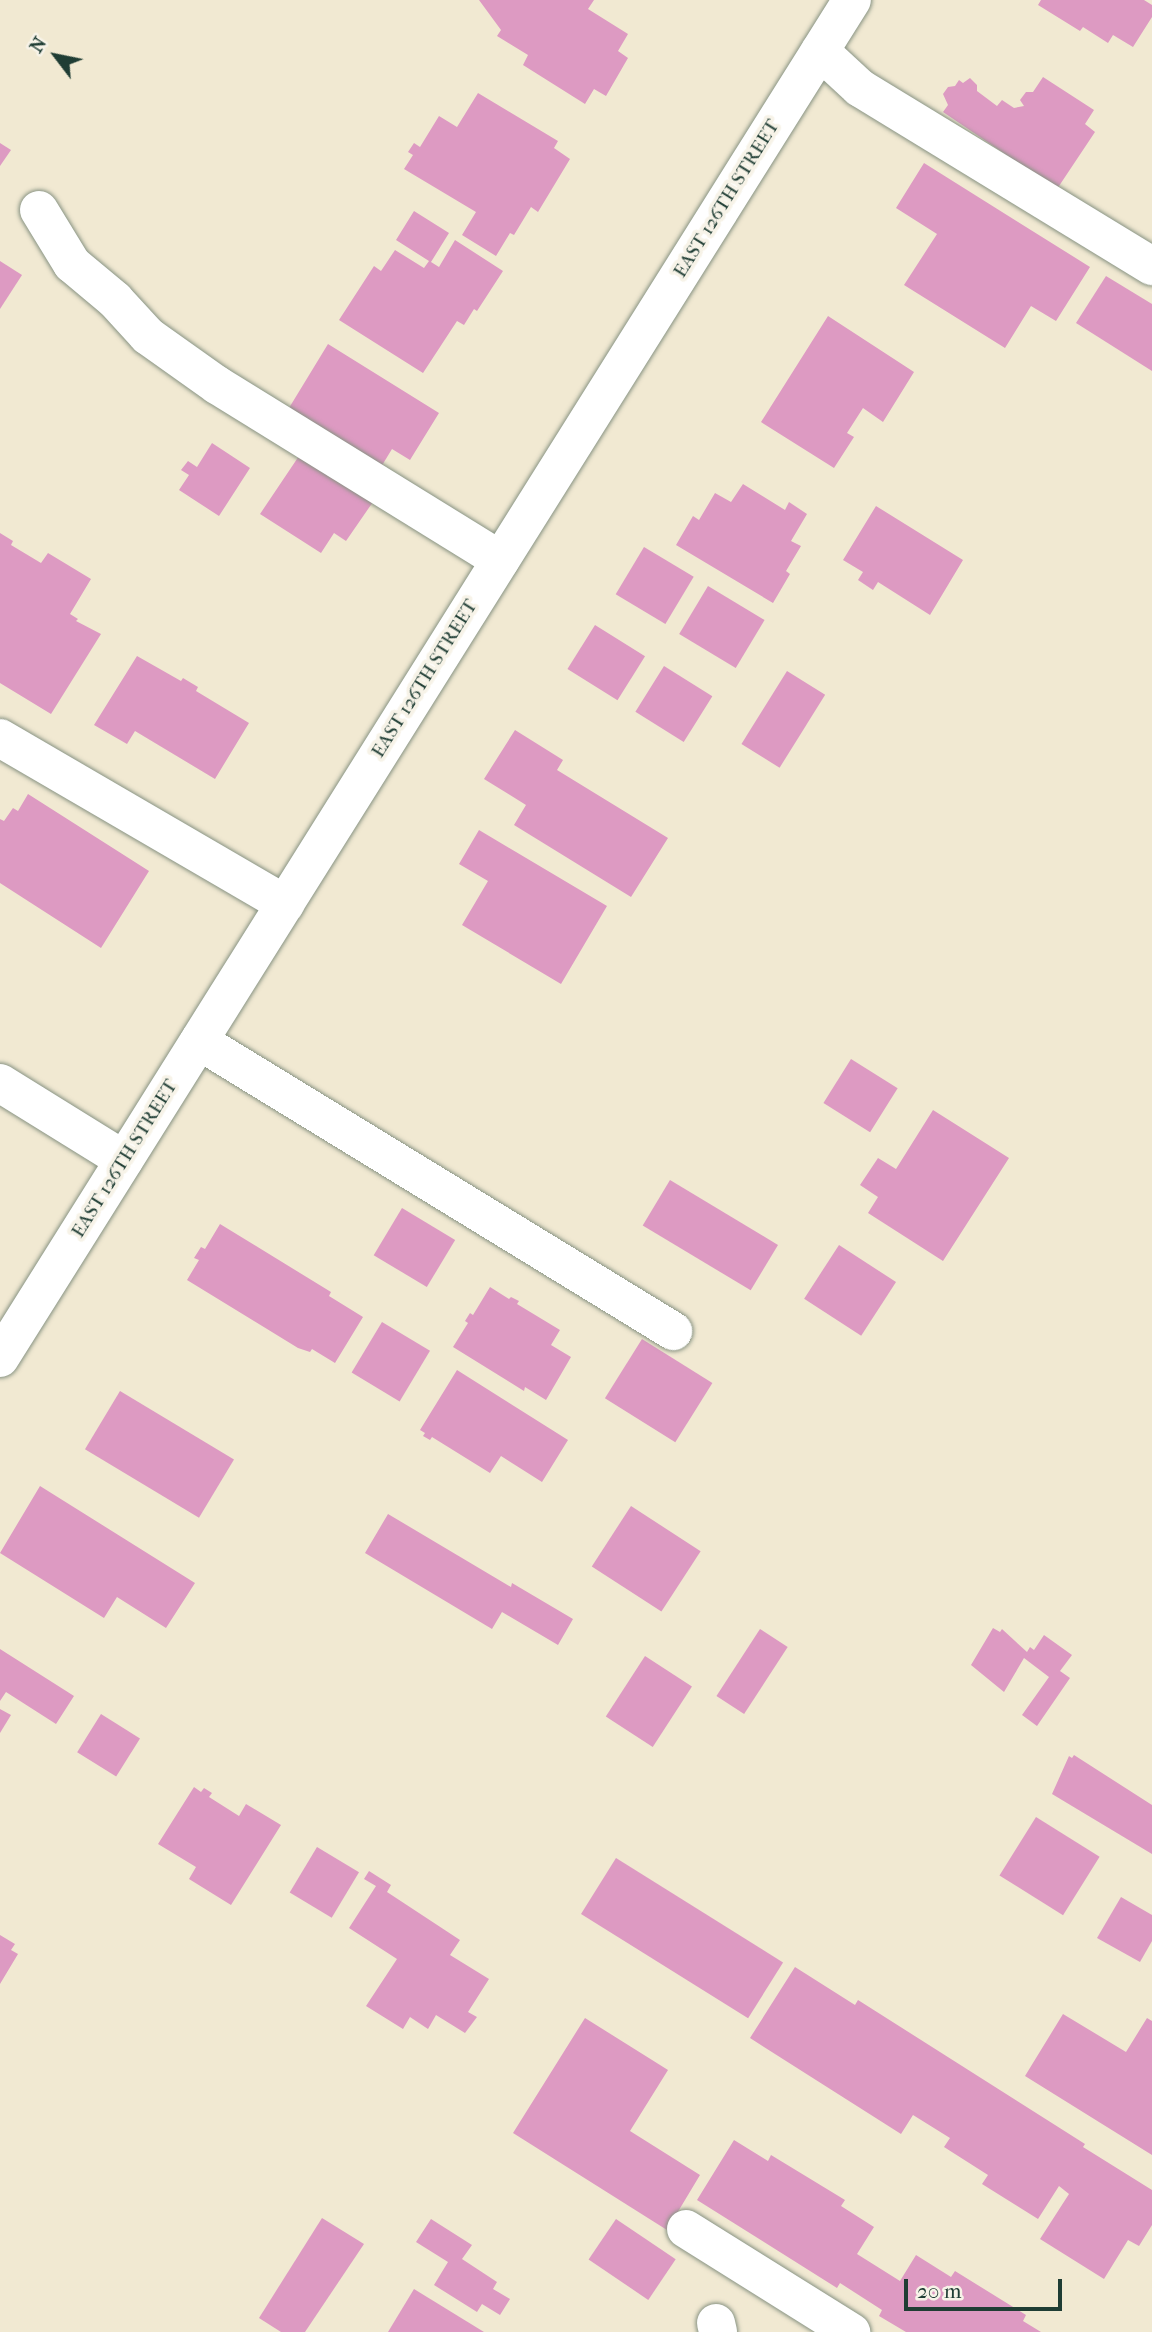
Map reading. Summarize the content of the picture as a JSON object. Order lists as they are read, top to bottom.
{
  "streets": {
    "street": ["EAST 126TH STREET"]
  },
  "scale_bar": "20 m",
  "north": "top left"
}
